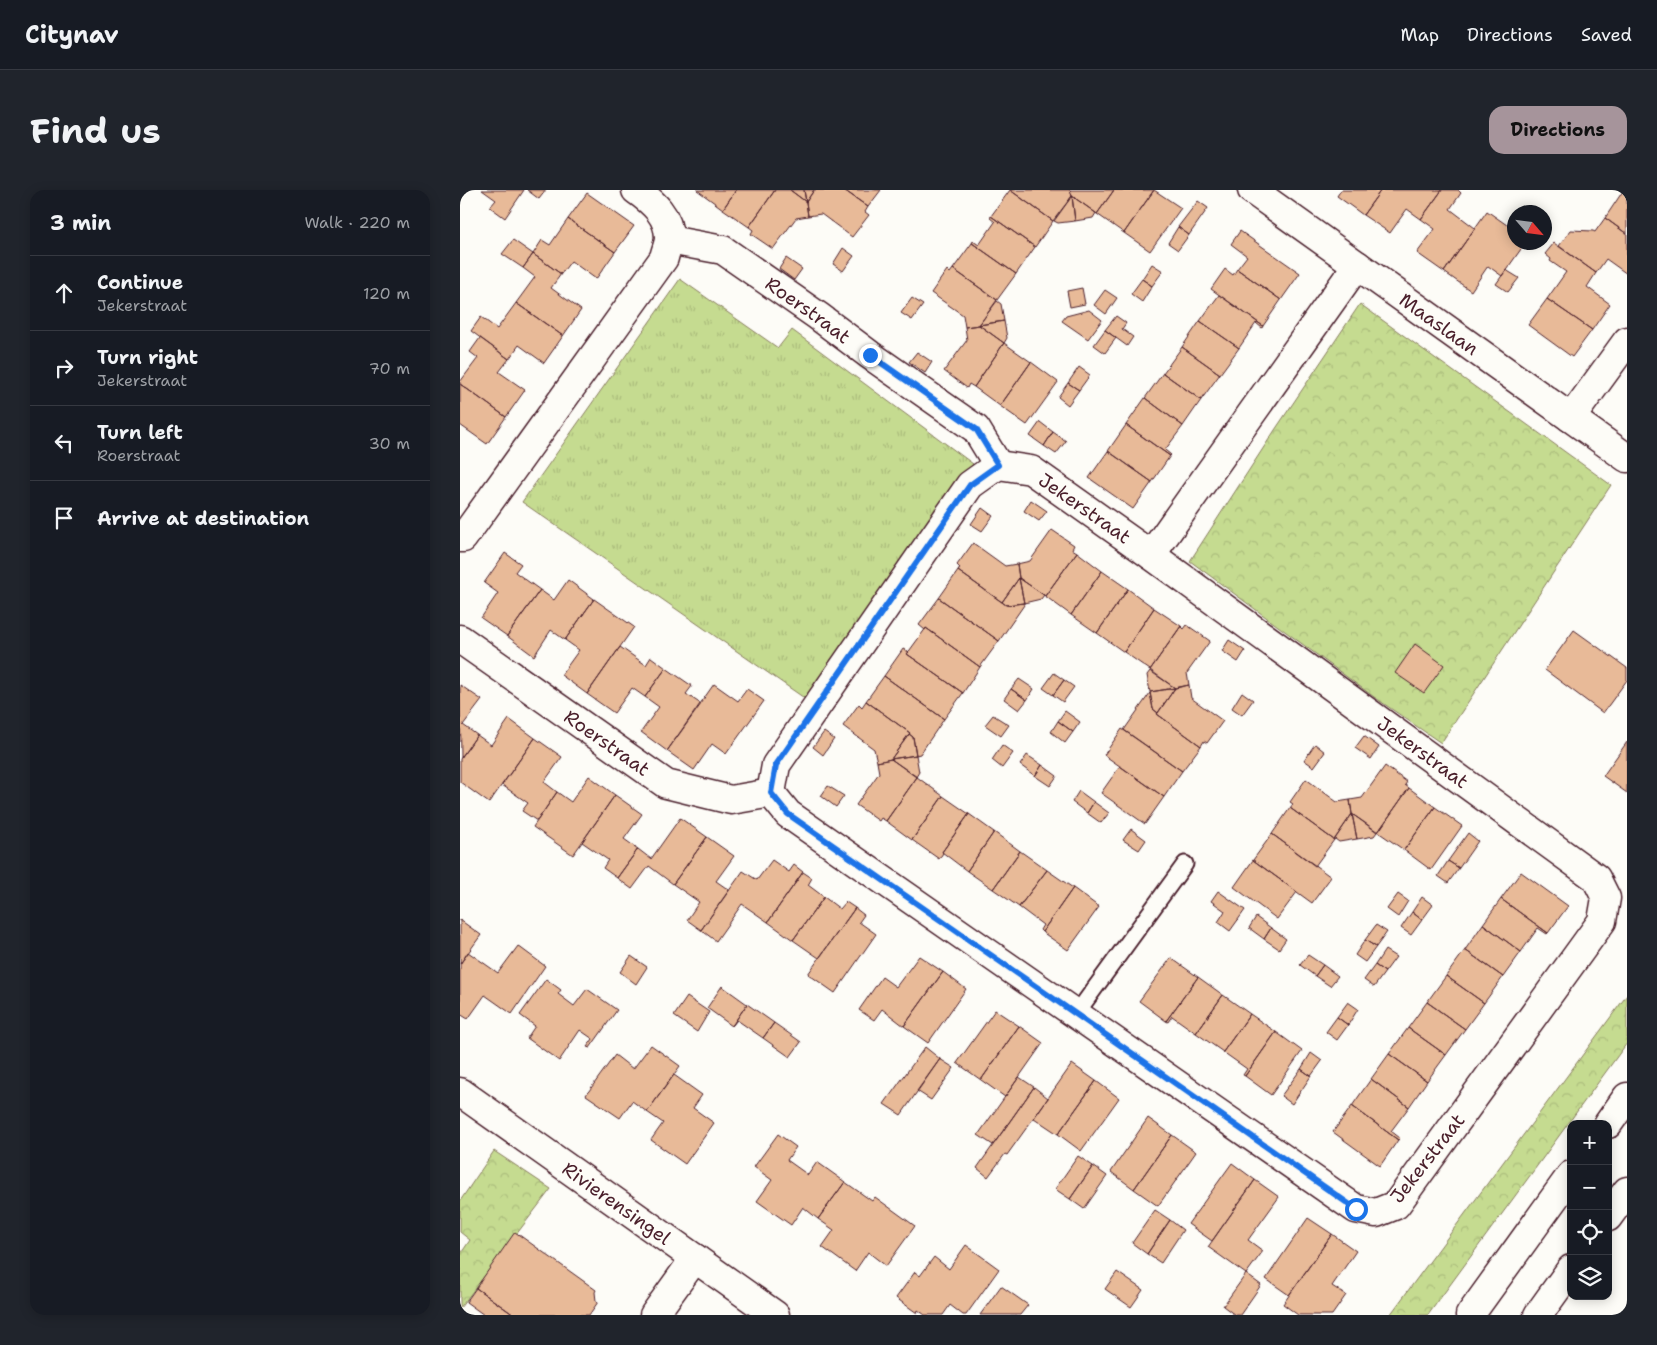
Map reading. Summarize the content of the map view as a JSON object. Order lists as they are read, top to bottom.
{
  "streets": {
    "street": [
      "Roerstraat",
      "Maaslaan",
      "Jekerstraat",
      "Rivierensingel"
    ]
  },
  "crossings": [
    ["Roerstraat", "Jekerstraat"],
    ["Maaslaan", "Jekerstraat"]
  ],
  "north": "bottom right",
  "page": {
    "header": "Citynav",
    "nav": ["Map", "Directions", "Saved"],
    "buttons": "Directions",
    "title": "Find us",
    "heading": ["3 min", "Walk · 220 m"],
    "list": [
      ["Continue", "Jekerstraat", "120 m"],
      ["Turn right", "Jekerstraat", "70 m"],
      ["Turn left", "Roerstraat", "30 m"],
      "Arrive at destination"
    ],
    "map_buttons": ["+", "−"]
  }
}
